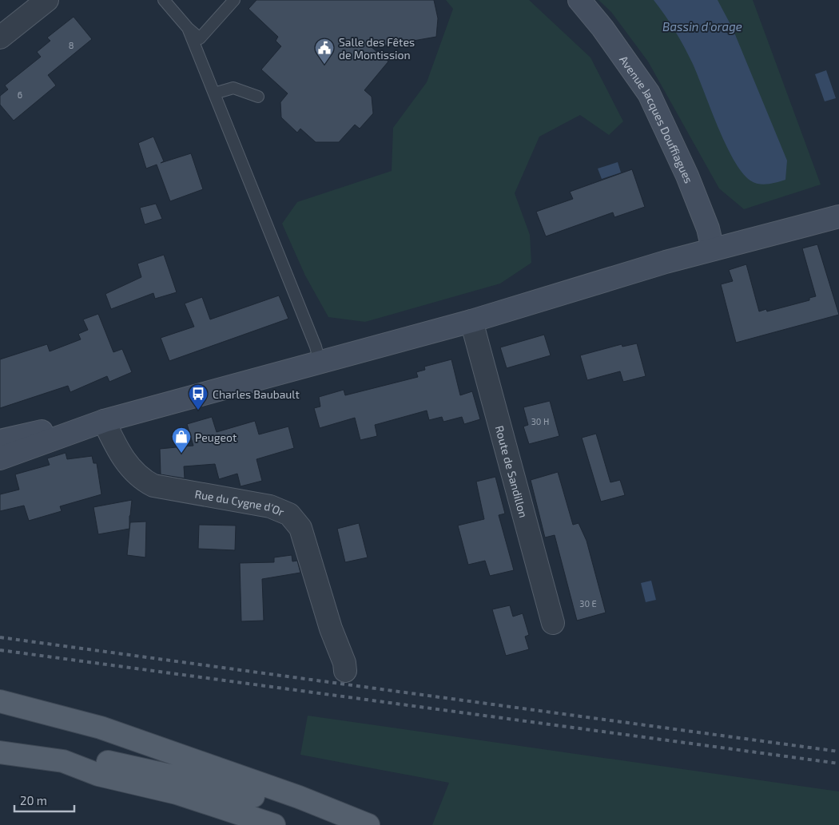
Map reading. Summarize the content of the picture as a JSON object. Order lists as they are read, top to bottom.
{
  "streets": {
    "main road": ["Avenue Jacques Douffiagues"],
    "street": ["Route de Sandillon", "Rue du Cygne d'Or"]
  },
  "water": ["Bassin d'orage"],
  "places": {
    "public building": ["Salle des Fêtes de Montission"],
    "bus stop": ["Charles Baubault"],
    "shop": ["Peugeot"]
  },
  "house_numbers": [
    "8",
    "6",
    "30 H",
    "30 E"
  ],
  "scale_bar": "20 m"
}
